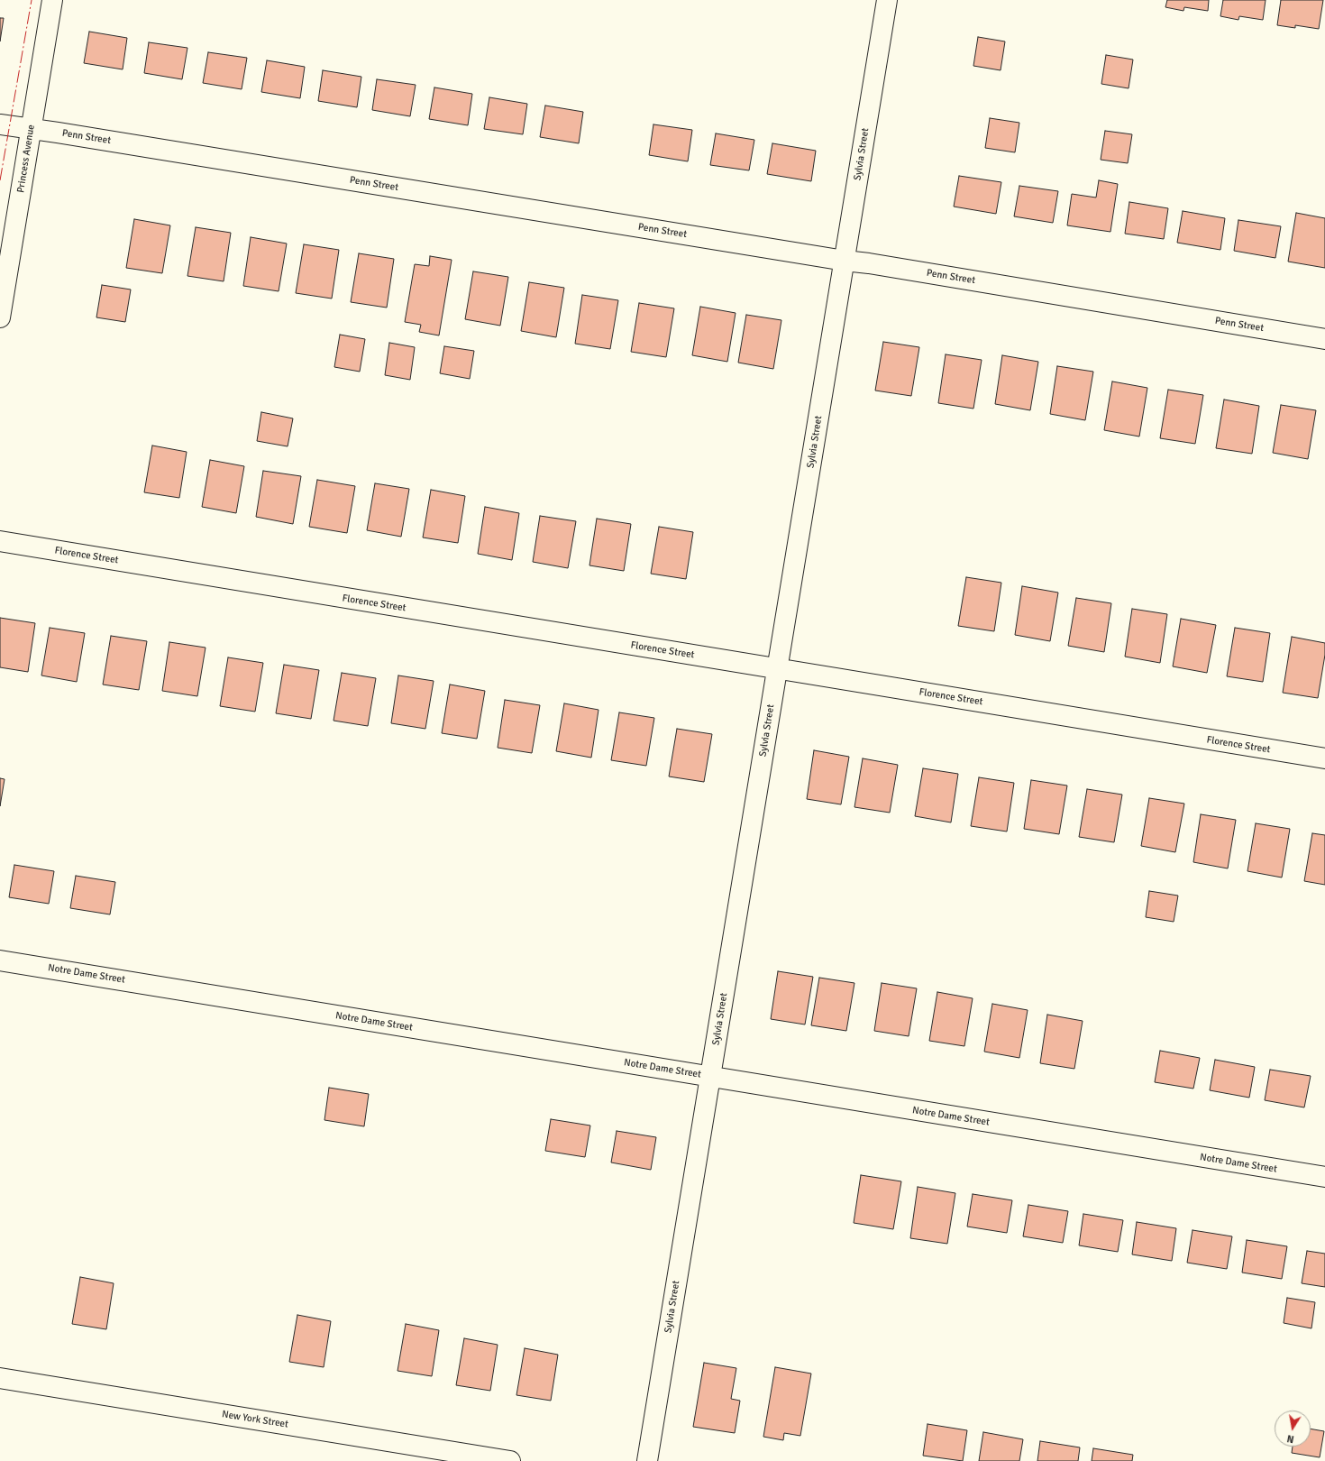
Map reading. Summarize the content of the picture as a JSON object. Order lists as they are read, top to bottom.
{
  "streets": {
    "street": [
      "Penn Street",
      "Sylvia Street",
      "Princess Avenue",
      "Florence Street",
      "Notre Dame Street",
      "New York Street"
    ]
  },
  "crossings": [
    ["Penn Street", "Sylvia Street"],
    ["Penn Street", "Princess Avenue"],
    ["Sylvia Street", "Florence Street"],
    ["Sylvia Street", "Notre Dame Street"]
  ],
  "north": "bottom"
}
